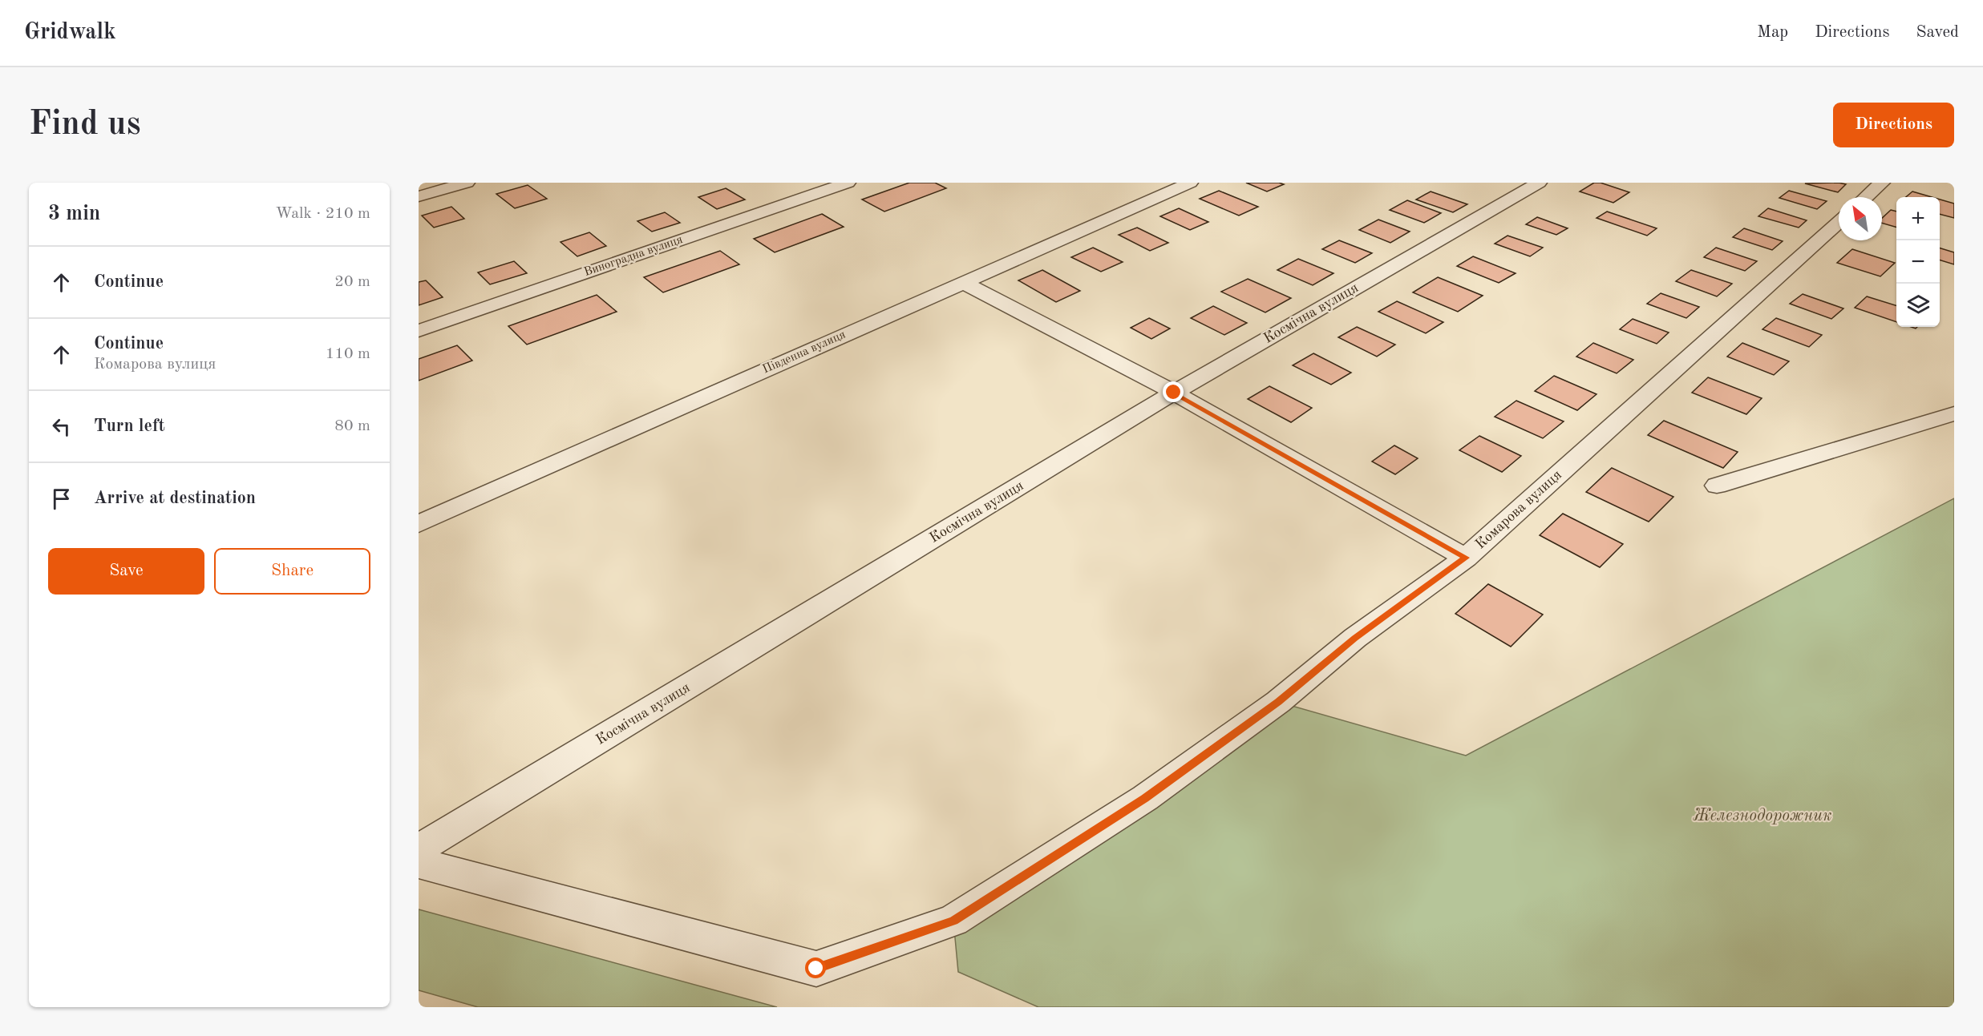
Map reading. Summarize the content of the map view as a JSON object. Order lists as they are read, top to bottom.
{
  "streets": {
    "street": [
      "Виноградна вулиця",
      "Космічна вулиця",
      "Південна вулиця",
      "Комарова вулиця"
    ]
  },
  "parks": ["Железнодорожник"],
  "north": "top left",
  "page": {
    "header": "Gridwalk",
    "nav": ["Map", "Directions", "Saved"],
    "buttons": [
      "Directions",
      ["Save", "Share"]
    ],
    "title": "Find us",
    "heading": ["3 min", "Walk · 210 m"],
    "map_buttons": ["+", "−"],
    "list": [
      ["Continue", "20 m"],
      ["Continue", "Комарова вулиця", "110 m"],
      ["Turn left", "80 m"],
      "Arrive at destination"
    ]
  }
}
